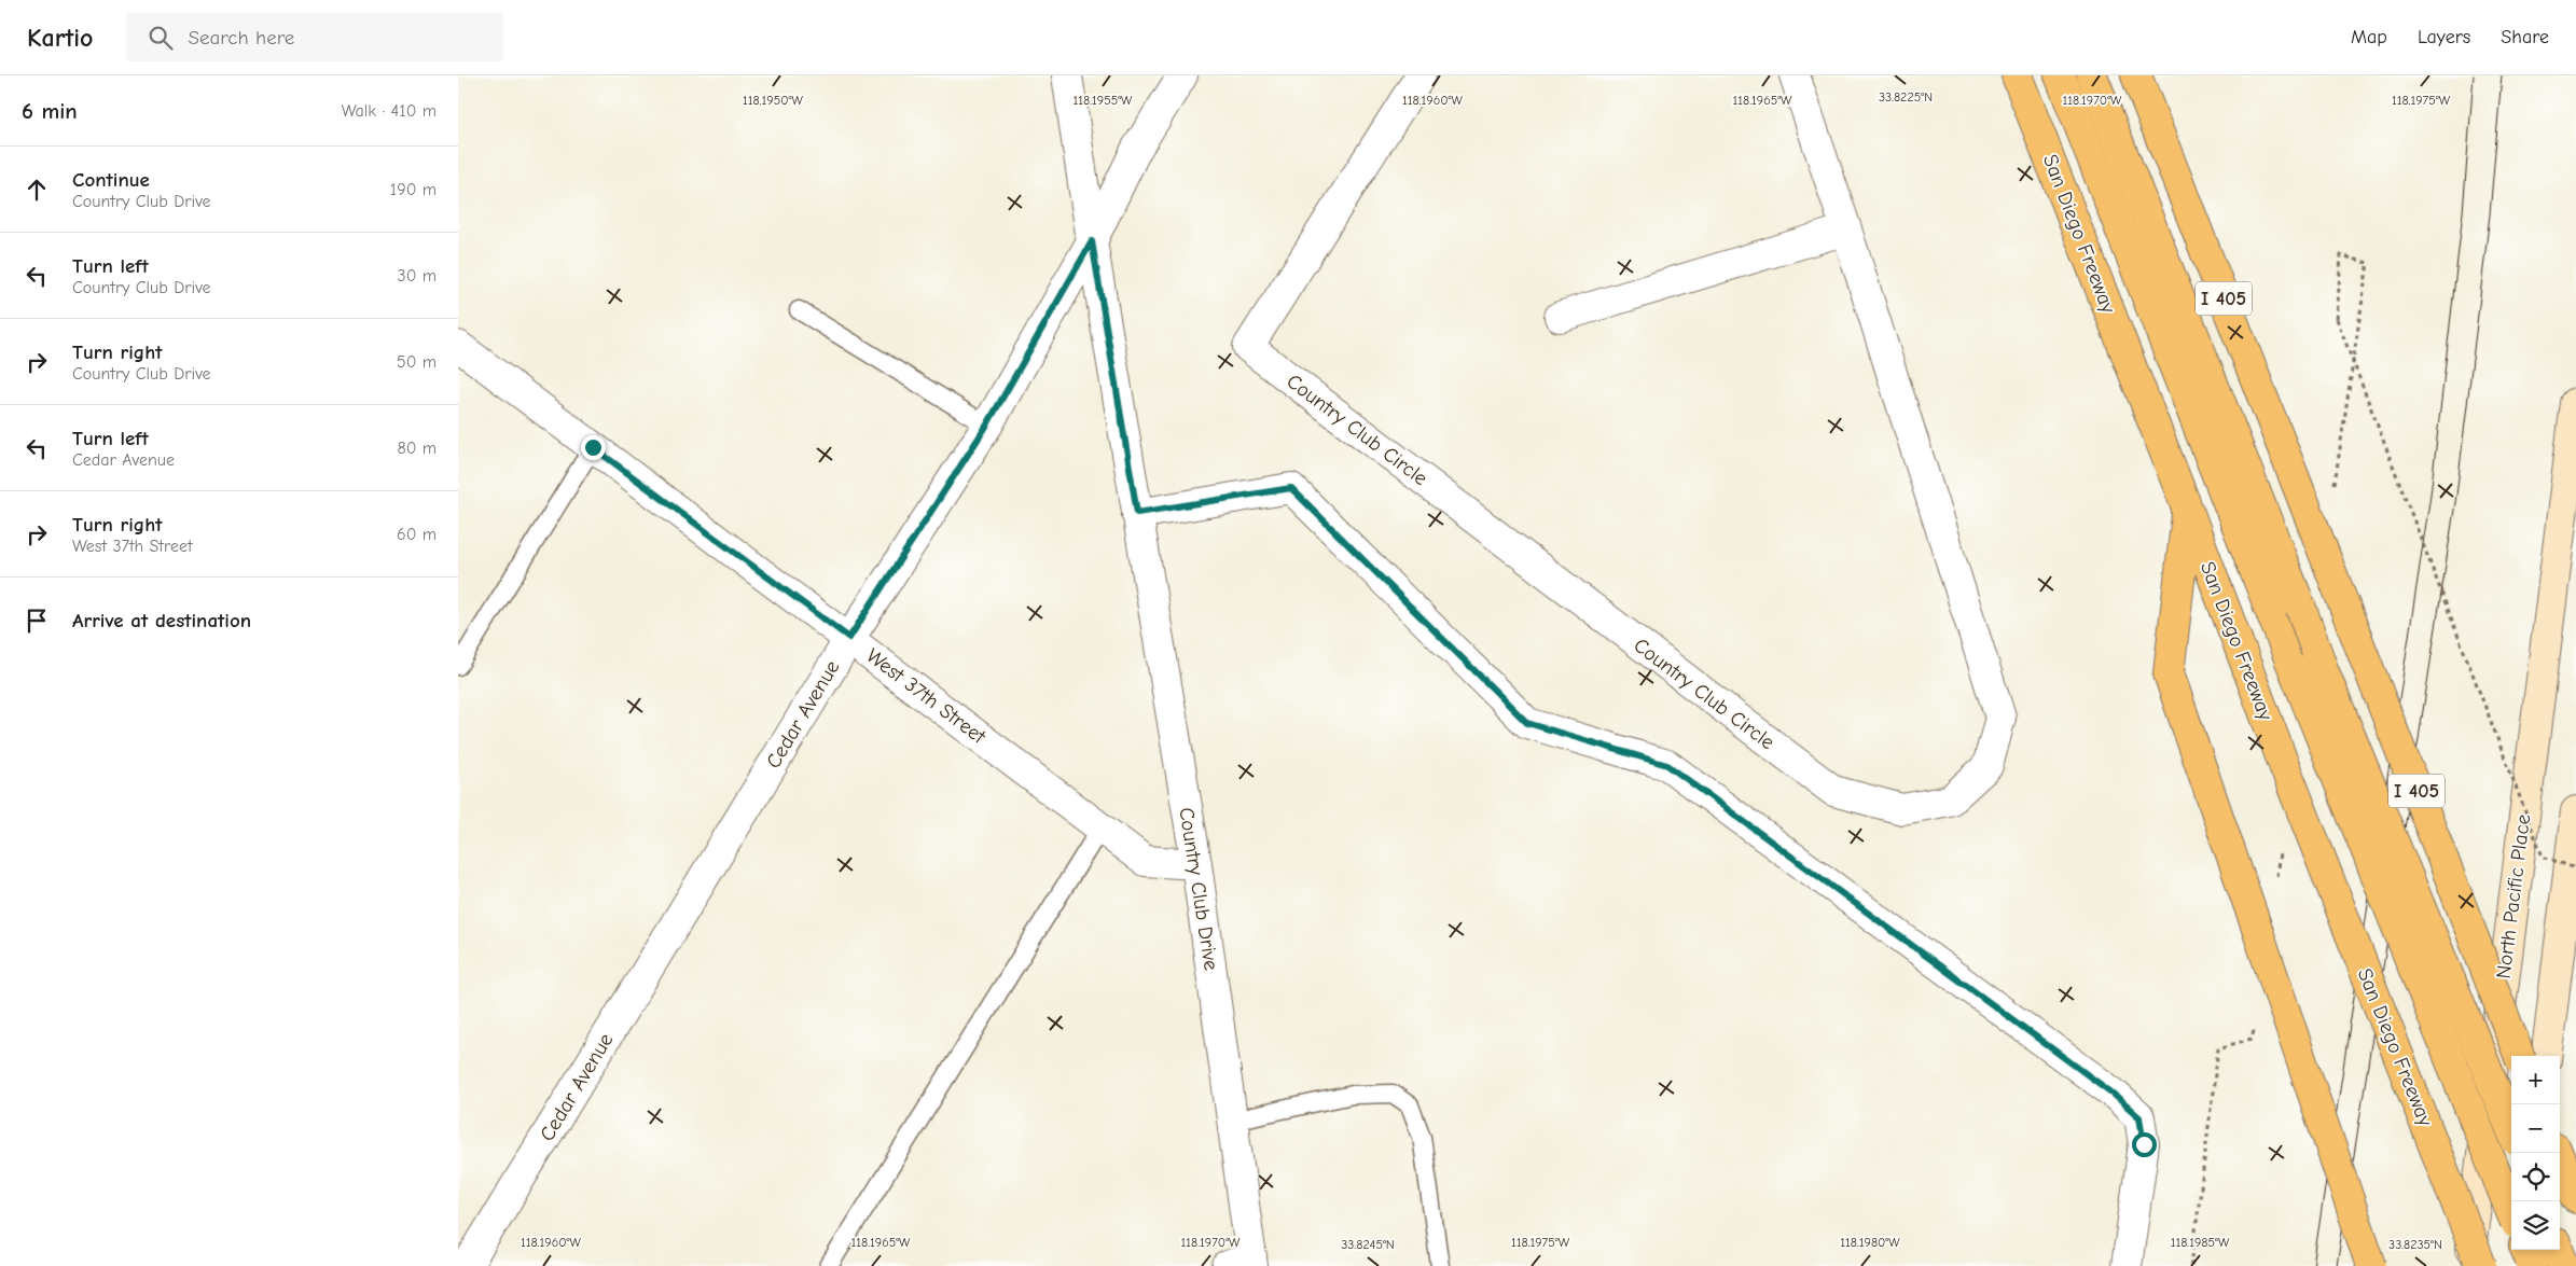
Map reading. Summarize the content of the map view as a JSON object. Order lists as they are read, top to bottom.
{
  "streets": {
    "highway": ["San Diego Freeway", "I 405"],
    "main road": ["North Pacific Place"],
    "street": [
      "Country Club Circle",
      "West 37th Street",
      "Cedar Avenue",
      "Country Club Drive"
    ]
  },
  "crossings": [
    ["West 37th Street", "Cedar Avenue"],
    ["West 37th Street", "Country Club Drive"],
    ["Cedar Avenue", "Country Club Drive"]
  ],
  "page": {
    "header": "Kartio",
    "search": "Search here",
    "nav": ["Map", "Layers", "Share"],
    "heading": ["6 min", "Walk · 410 m"],
    "list": [
      ["Continue", "Country Club Drive", "190 m"],
      ["Turn left", "Country Club Drive", "30 m"],
      ["Turn right", "Country Club Drive", "50 m"],
      ["Turn left", "Cedar Avenue", "80 m"],
      ["Turn right", "West 37th Street", "60 m"],
      "Arrive at destination"
    ],
    "map_buttons": ["+", "−"]
  },
  "coordinates": [
    "33.8225°N",
    "118.1950°W",
    "118.1955°W",
    "118.1960°W",
    "118.1965°W",
    "118.1970°W",
    "118.1975°W",
    "118.1980°W",
    "118.1985°W",
    "33.8245°N",
    "33.8235°N"
  ]
}
